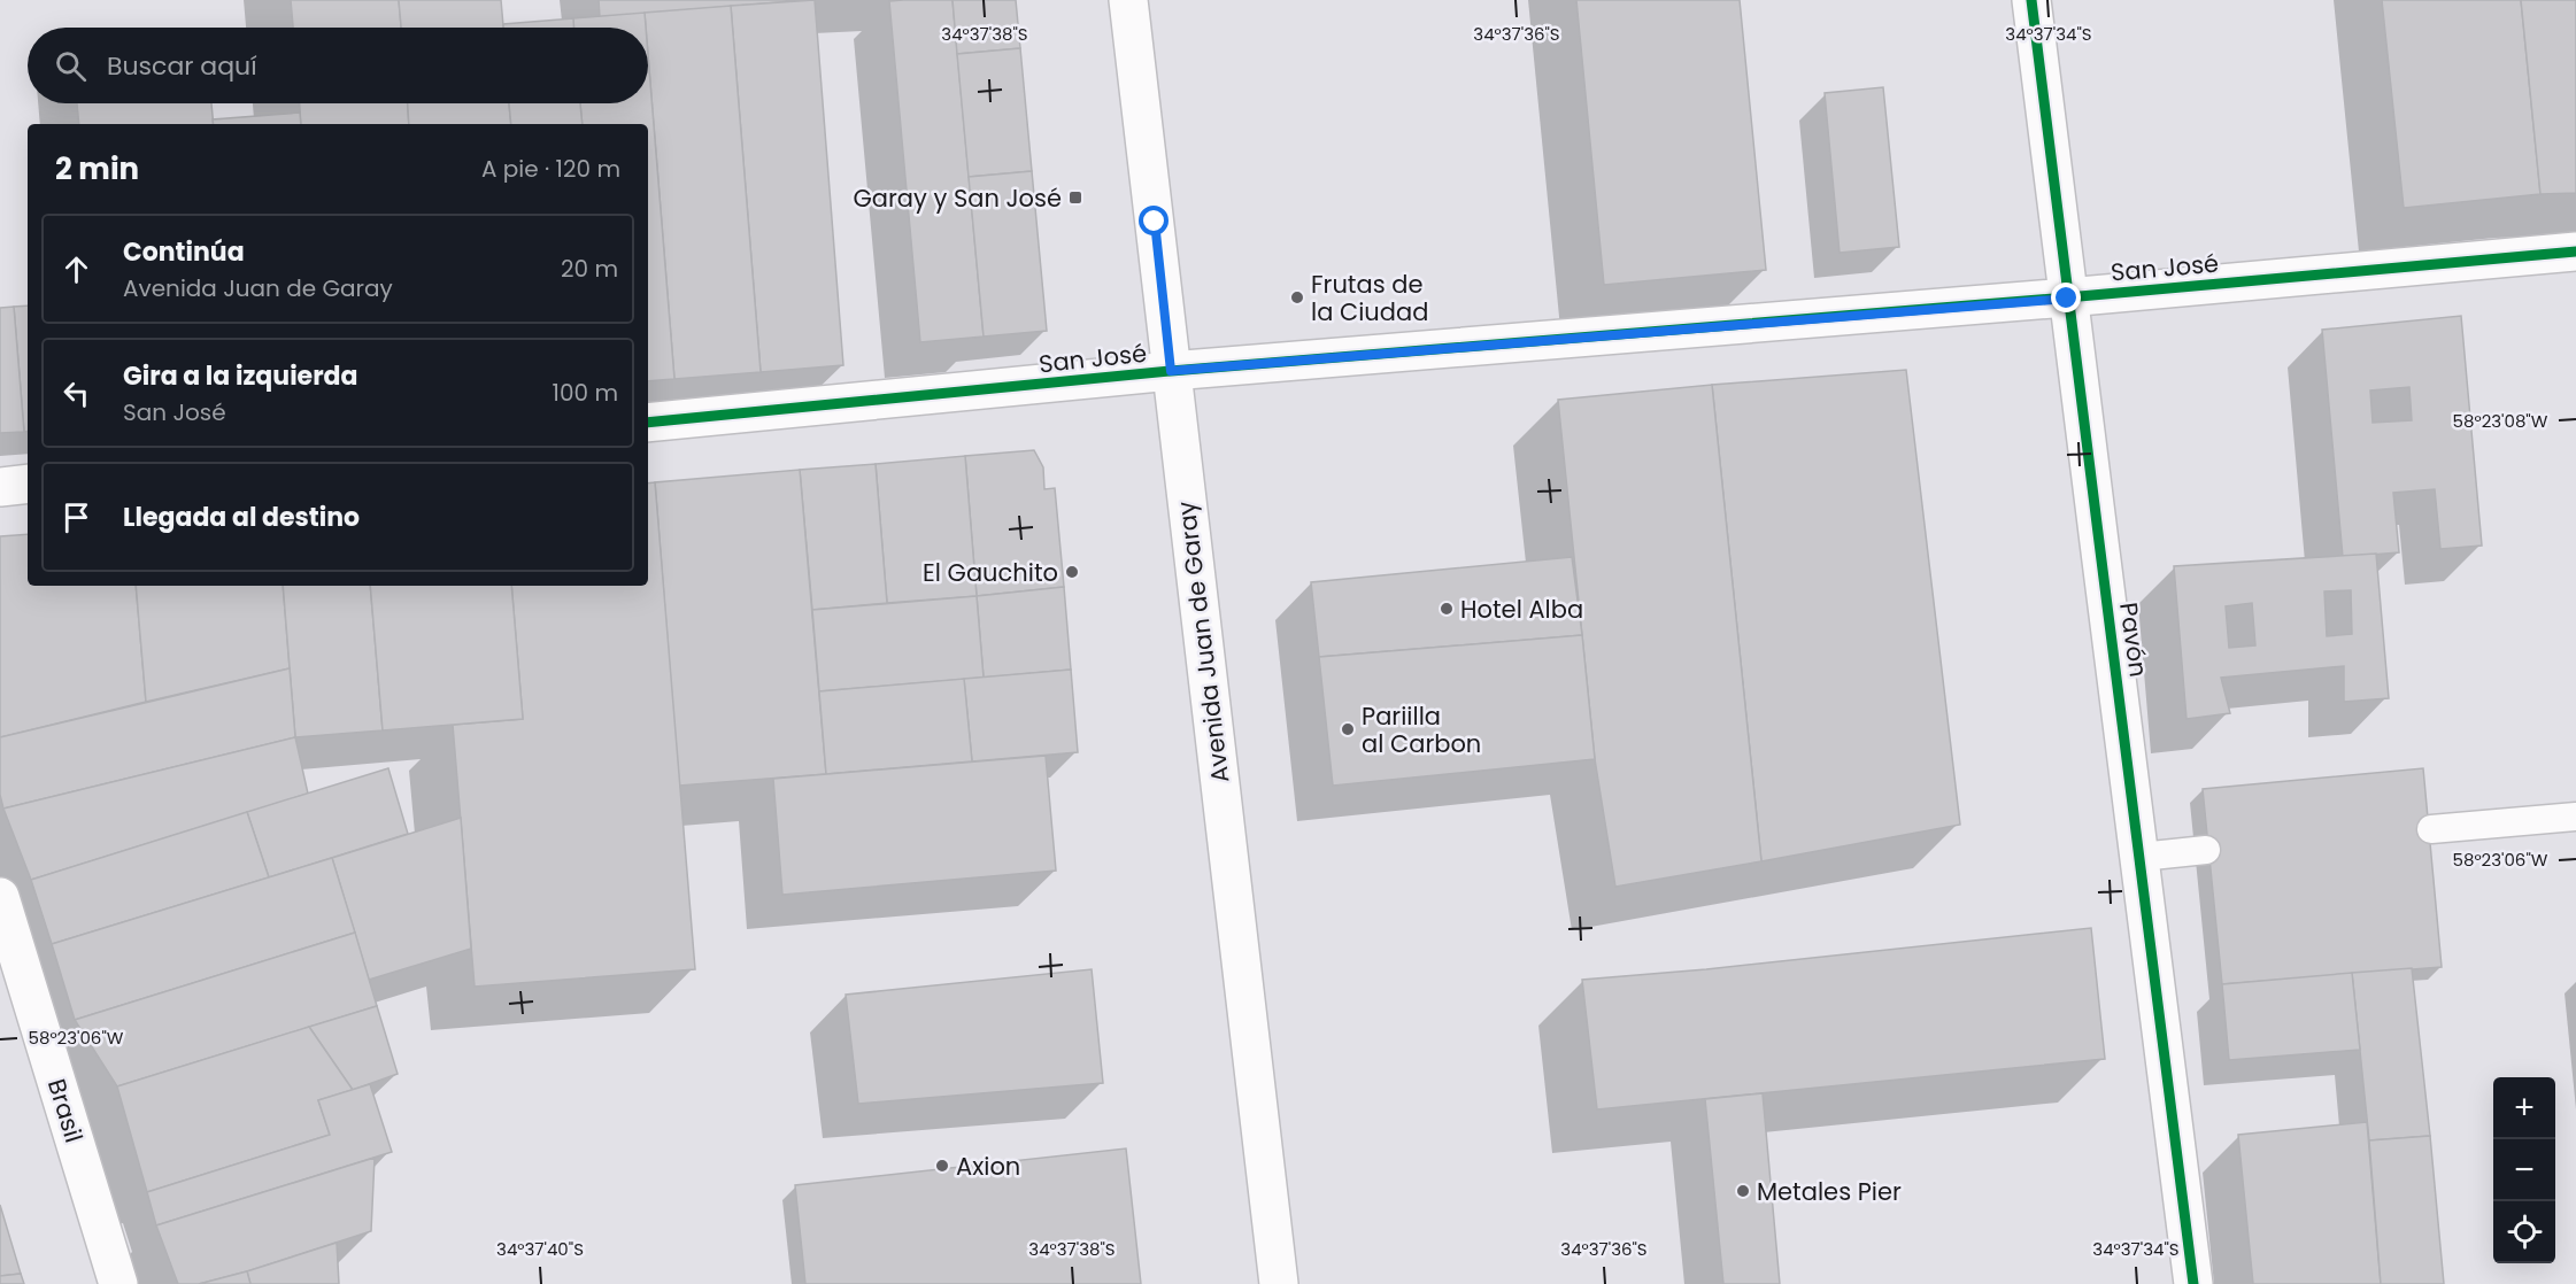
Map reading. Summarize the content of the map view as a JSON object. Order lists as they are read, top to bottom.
{
  "streets": {
    "street": [
      "San José",
      "Pavón",
      "Avenida Juan de Garay",
      "Brasil"
    ]
  },
  "crossings": [
    ["San José", "Pavón"],
    ["San José", "Avenida Juan de Garay"]
  ],
  "places": {
    "transit": ["Garay y San José"],
    "other": [
      "Frutas de la Ciudad",
      "El Gauchito",
      "Hotel Alba",
      "Pariilla al Carbon",
      "Axion",
      "Metales Pier"
    ]
  },
  "page": {
    "search": "Buscar aquí",
    "heading": ["2 min", "A pie · 120 m"],
    "list": [
      ["Continúa", "Avenida Juan de Garay", "20 m"],
      ["Gira a la izquierda", "San José", "100 m"],
      "Llegada al destino"
    ],
    "map_buttons": ["+", "−"]
  },
  "coordinates": [
    "34°37'38\"S",
    "34°37'36\"S",
    "34°37'34\"S",
    "58°23'08\"W",
    "58°23'06\"W",
    "34°37'40\"S"
  ]
}
